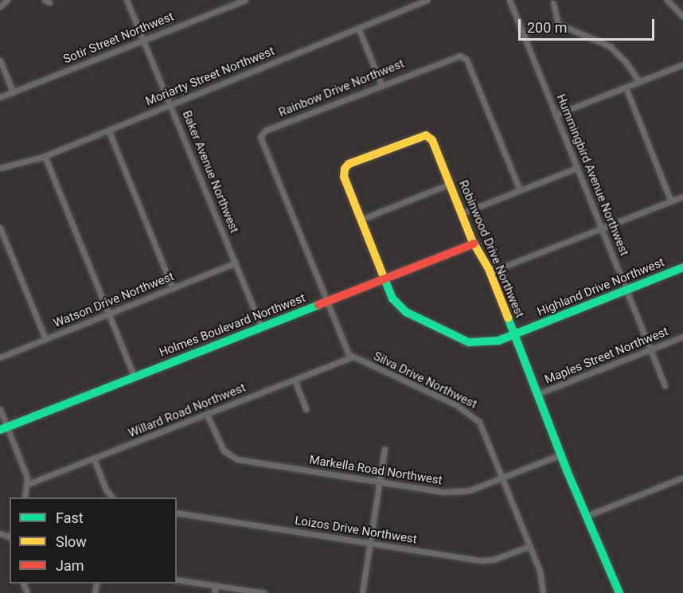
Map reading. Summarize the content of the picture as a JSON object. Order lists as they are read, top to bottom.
{
  "streets": {
    "street": [
      "Sotir Street Northwest",
      "Moriarty Street Northwest",
      "Rainbow Drive Northwest",
      "Baker Avenue Northwest",
      "Hummingbird Avenue Northwest",
      "Robinwood Drive Northwest",
      "Highland Drive Northwest",
      "Watson Drive Northwest",
      "Holmes Boulevard Northwest",
      "Maples Street Northwest",
      "Silva Drive Northwest",
      "Willard Road Northwest",
      "Markella Road Northwest",
      "Loizos Drive Northwest"
    ]
  },
  "crossings": [
    ["Sotir Street Northwest", "Baker Avenue Northwest"],
    ["Moriarty Street Northwest", "Baker Avenue Northwest"],
    ["Rainbow Drive Northwest", "Holmes Boulevard Northwest"],
    ["Baker Avenue Northwest", "Watson Drive Northwest"],
    ["Baker Avenue Northwest", "Holmes Boulevard Northwest"],
    ["Hummingbird Avenue Northwest", "Highland Drive Northwest"],
    ["Hummingbird Avenue Northwest", "Maples Street Northwest"],
    ["Robinwood Drive Northwest", "Highland Drive Northwest"],
    ["Robinwood Drive Northwest", "Holmes Boulevard Northwest"],
    ["Robinwood Drive Northwest", "Maples Street Northwest"],
    ["Robinwood Drive Northwest", "Markella Road Northwest"],
    ["Highland Drive Northwest", "Holmes Boulevard Northwest"],
    ["Silva Drive Northwest", "Willard Road Northwest"],
    ["Silva Drive Northwest", "Markella Road Northwest"],
    ["Silva Drive Northwest", "Loizos Drive Northwest"],
    ["Willard Road Northwest", "Markella Road Northwest"]
  ],
  "legend": ["Fast", "Slow", "Jam"],
  "scale_bar": "200 m"
}
